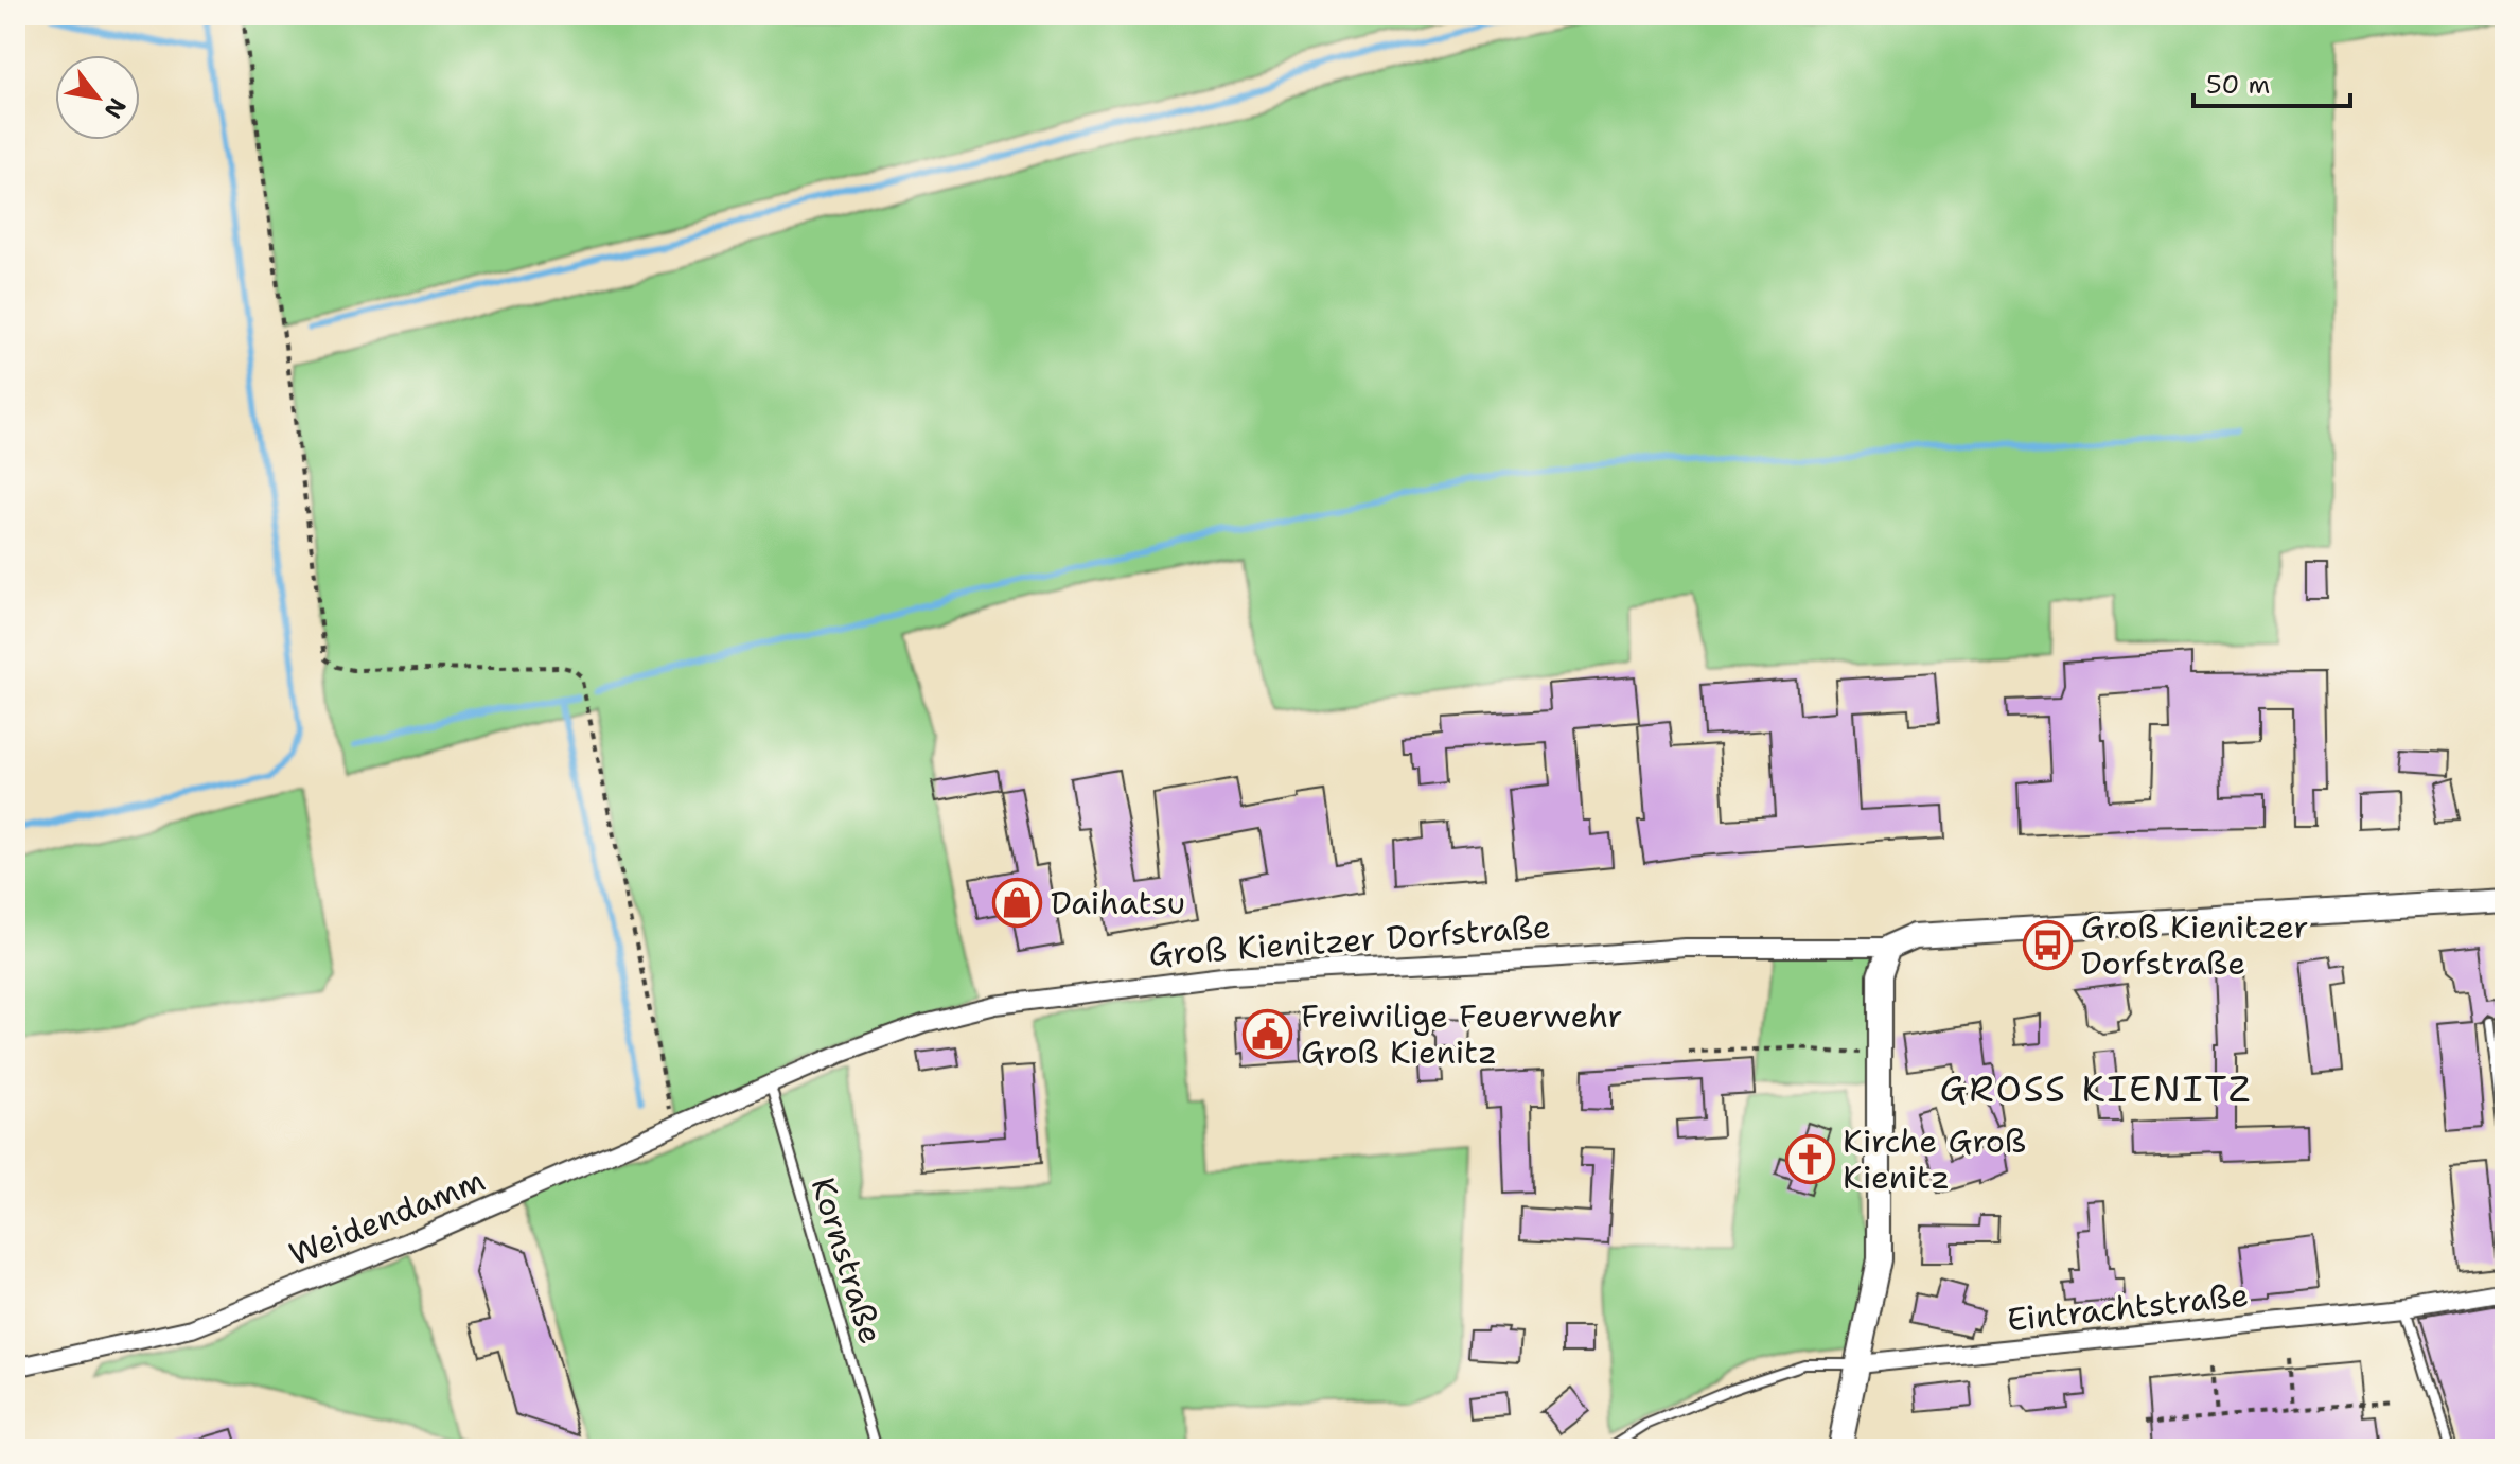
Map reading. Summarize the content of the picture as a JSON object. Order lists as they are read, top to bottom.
{
  "streets": {
    "main road": ["Groß Kienitzer Dorfstraße"],
    "street": ["Weidendamm", "Eintrachtstraße"],
    "lane": ["Kornstraße"]
  },
  "crossings": [
    ["Groß Kienitzer Dorfstraße", "Weidendamm"],
    ["Groß Kienitzer Dorfstraße", "Kornstraße"],
    ["Weidendamm", "Kornstraße"]
  ],
  "districts": ["GROSS KIENITZ"],
  "places": {
    "shop": ["Daihatsu"],
    "bus stop": ["Groß Kienitzer Dorfstraße"],
    "public building": ["Freiwilige Feuerwehr Groß Kienitz"],
    "church": ["Kirche Groß Kienitz"]
  },
  "scale_bar": "50 m",
  "north": "bottom right"
}
